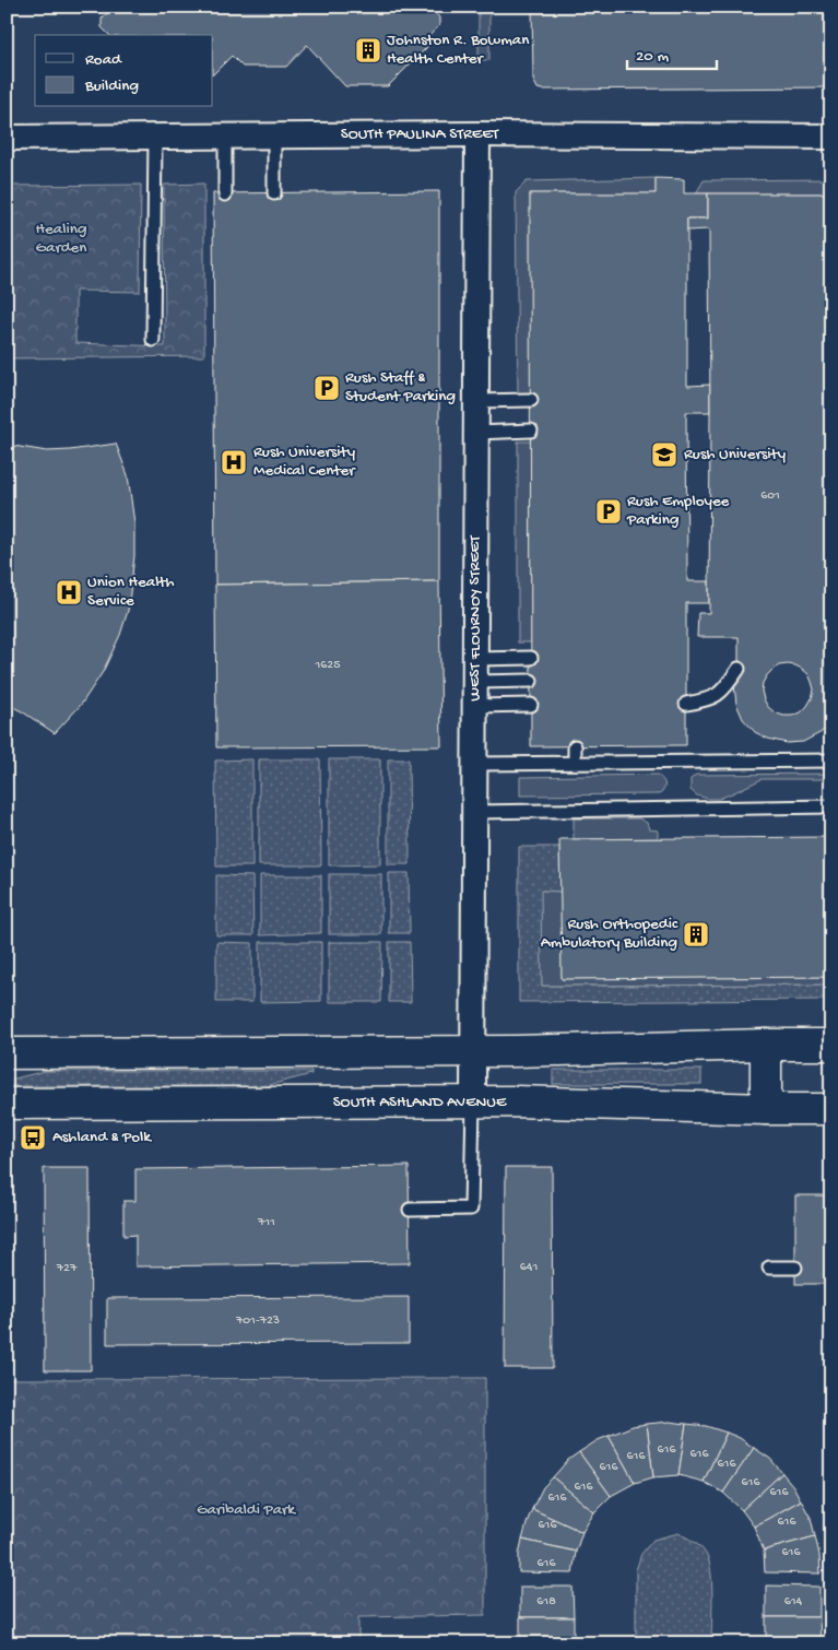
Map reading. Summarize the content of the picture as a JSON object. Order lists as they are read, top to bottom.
{
  "streets": {
    "main road": ["SOUTH ASHLAND AVENUE"],
    "street": ["SOUTH PAULINA STREET", "WEST FLOURNOY STREET"]
  },
  "crossings": [
    ["SOUTH PAULINA STREET", "WEST FLOURNOY STREET"],
    ["WEST FLOURNOY STREET", "SOUTH ASHLAND AVENUE"]
  ],
  "parks": ["Healing Garden", "Garibaldi Park"],
  "places": {
    "building": ["Johnston R. Bowman Health Center", "Rush Orthopedic Ambulatory Building"],
    "parking": ["Rush Staff & Student Parking", "Rush Employee Parking"],
    "school or university": ["Rush University"],
    "hospital": ["Rush University Medical Center", "Union Health Service"],
    "bus stop": ["Ashland & Polk"]
  },
  "house_numbers": [
    "601",
    "1625",
    "711",
    "641",
    "727",
    "701-723",
    "616",
    "616",
    "616",
    "616",
    "616",
    "616",
    "616",
    "616",
    "616",
    "616",
    "616",
    "616",
    "616",
    "618",
    "614"
  ],
  "legend": ["Road", "Building"],
  "scale_bar": "20 m"
}
